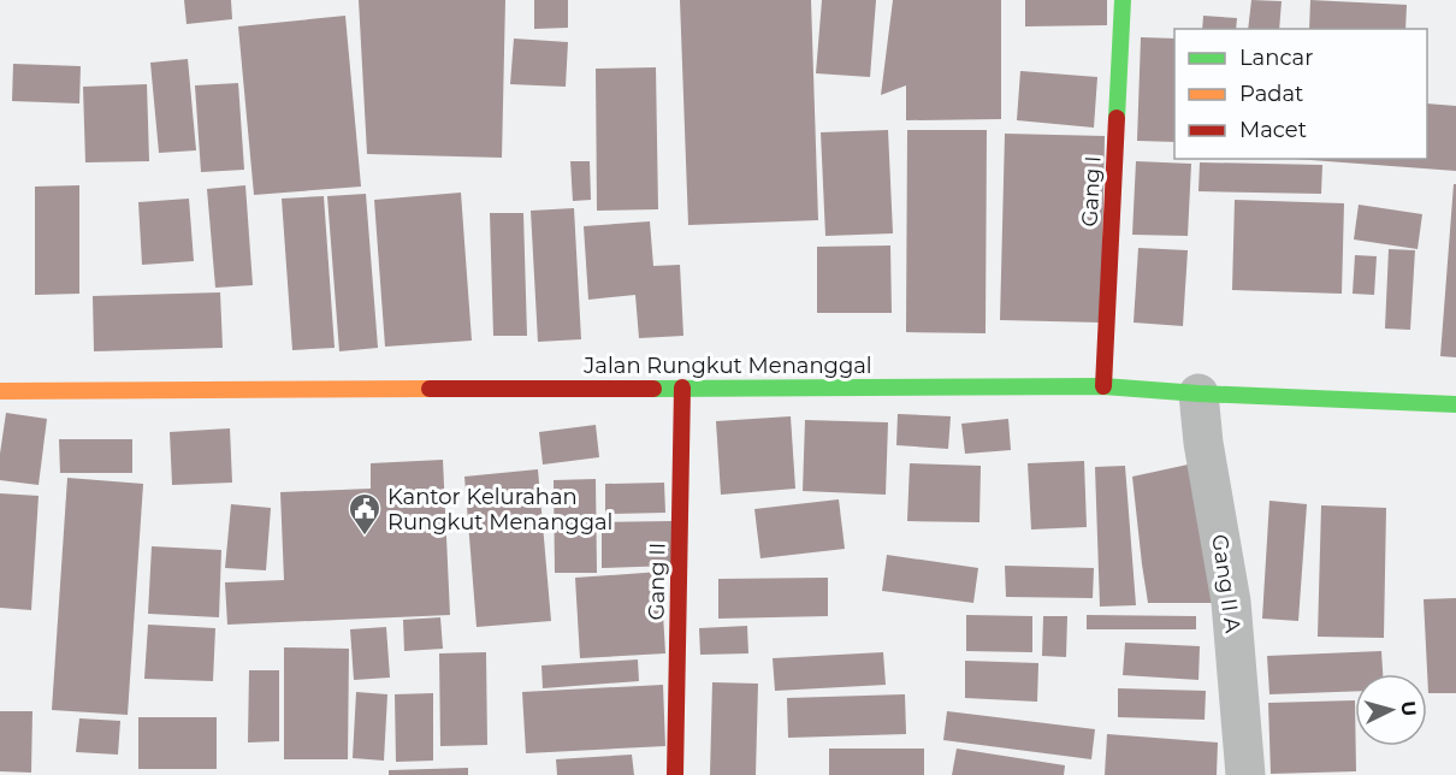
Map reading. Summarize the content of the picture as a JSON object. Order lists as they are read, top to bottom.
{
  "streets": {
    "main road": ["Gang I", "Jalan Rungkut Menanggal", "Gang II"],
    "street": ["Gang II A"]
  },
  "crossings": [
    ["Gang I", "Jalan Rungkut Menanggal"],
    ["Jalan Rungkut Menanggal", "Gang II"],
    ["Jalan Rungkut Menanggal", "Gang II A"]
  ],
  "places": {
    "public building": ["Kantor Kelurahan Rungkut Menanggal"]
  },
  "legend": ["Lancar", "Padat", "Macet"],
  "north": "right"
}
